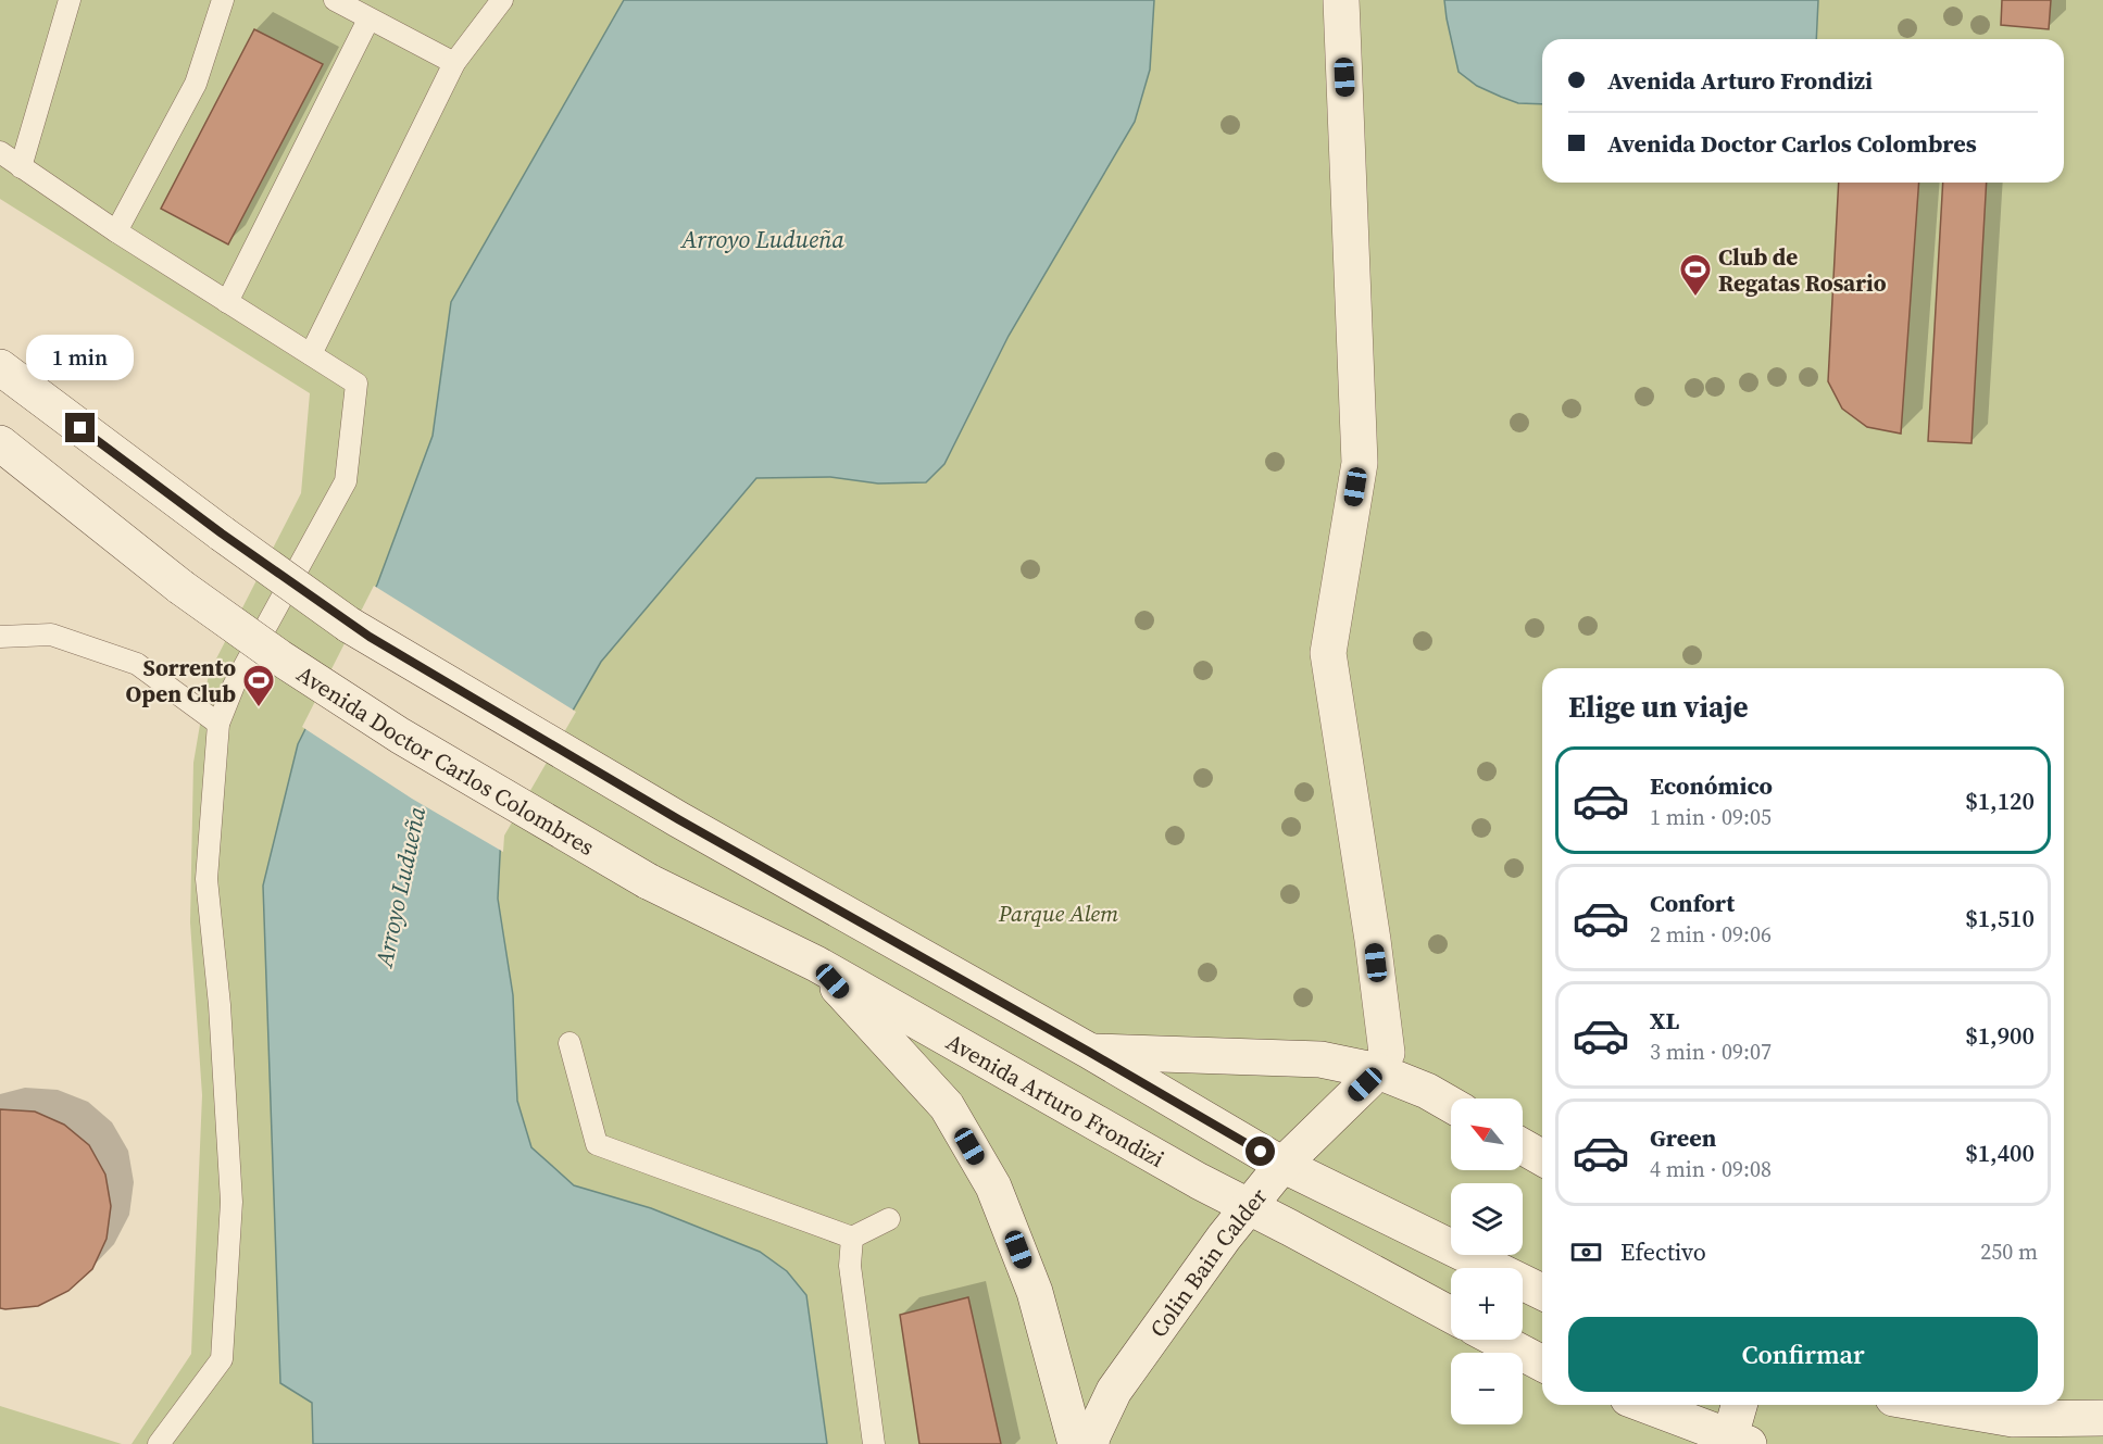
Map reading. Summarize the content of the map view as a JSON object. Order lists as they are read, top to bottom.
{
  "streets": {
    "main road": ["Avenida Doctor Carlos Colombres", "Avenida Arturo Frondizi", "Colin Bain Calder"]
  },
  "crossings": [
    ["Avenida Doctor Carlos Colombres", "Avenida Arturo Frondizi"],
    ["Avenida Arturo Frondizi", "Colin Bain Calder"]
  ],
  "water": ["Arroyo Ludueña"],
  "parks": ["Parque Alem"],
  "places": {
    "sports": ["Club de Regatas Rosario", "Sorrento Open Club"]
  },
  "north": "top left",
  "page": {
    "banner": ["Avenida Arturo Frondizi", "Avenida Doctor Carlos Colombres"],
    "bubble": "1 min",
    "heading": "Elige un viaje",
    "list": [
      {
        "name": "Económico",
        "note": "1 min · 09:05",
        "value": "$1,120"
      },
      {
        "name": "Confort",
        "note": "2 min · 09:06",
        "value": "$1,510"
      },
      {
        "name": "XL",
        "note": "3 min · 09:07",
        "value": "$1,900"
      },
      {
        "name": "Green",
        "note": "4 min · 09:08",
        "value": "$1,400"
      }
    ],
    "map_buttons": ["+", "−"],
    "pay": ["Efectivo", "250 m"],
    "buttons": "Confirmar"
  }
}
